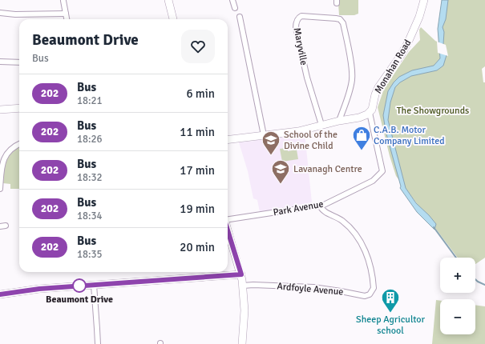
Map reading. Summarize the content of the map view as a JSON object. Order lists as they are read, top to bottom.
{
  "streets": {
    "street": [
      "Maryville",
      "Monahan Road",
      "Park Avenue",
      "Ardfoyle Avenue"
    ]
  },
  "crossings": [
    ["Monahan Road", "Park Avenue"],
    ["Park Avenue", "Ardfoyle Avenue"]
  ],
  "parks": ["The Showgrounds"],
  "places": {
    "shop": ["C.A.B. Motor Company Limited"],
    "school or university": ["School of the Divine Child", "Lavanagh Centre"],
    "other": ["Beaumont Drive"],
    "building": ["Sheep Agricultor school"]
  },
  "lines": ["bus line 202"],
  "page": {
    "heading": ["Beaumont Drive", "Bus"],
    "list": [
      {
        "mark": "202",
        "name": "Bus",
        "note": "18:21",
        "value": "6 min"
      },
      {
        "mark": "202",
        "name": "Bus",
        "note": "18:26",
        "value": "11 min"
      },
      {
        "mark": "202",
        "name": "Bus",
        "note": "18:32",
        "value": "17 min"
      },
      {
        "mark": "202",
        "name": "Bus",
        "note": "18:34",
        "value": "19 min"
      },
      {
        "mark": "202",
        "name": "Bus",
        "note": "18:35",
        "value": "20 min"
      }
    ],
    "map_buttons": ["+", "−"]
  }
}
